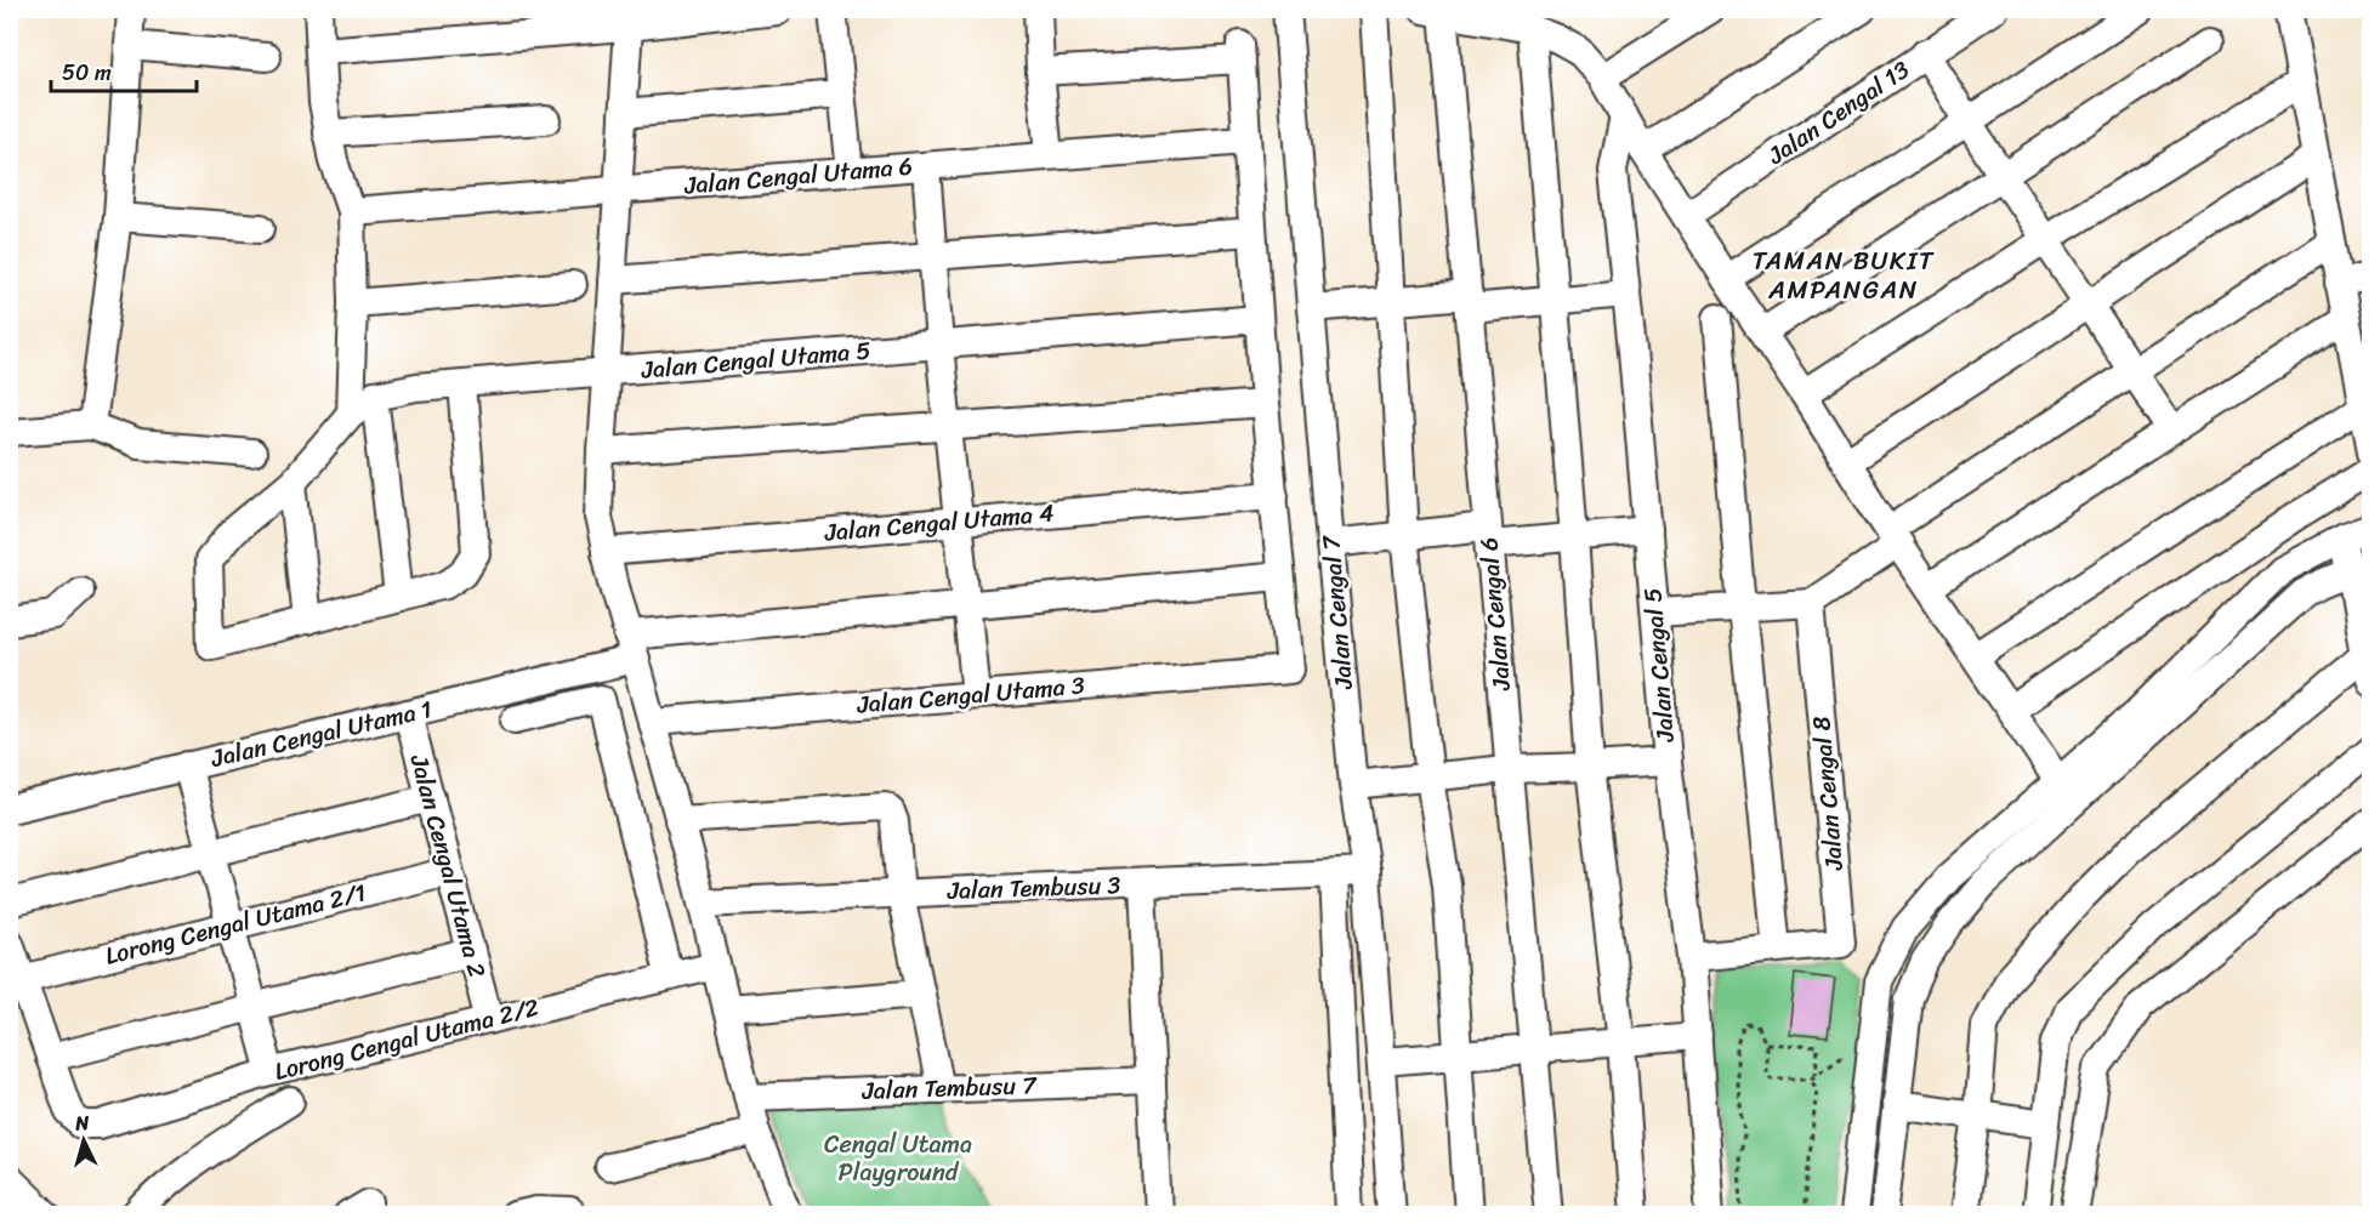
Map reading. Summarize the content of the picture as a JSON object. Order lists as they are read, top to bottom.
{
  "streets": {
    "street": [
      "Jalan Cengal 13",
      "Jalan Cengal Utama 6",
      "Jalan Cengal Utama 5",
      "Jalan Cengal Utama 4",
      "Jalan Cengal 7",
      "Jalan Cengal 6",
      "Jalan Cengal 5",
      "Jalan Cengal Utama 3",
      "Jalan Cengal Utama 1",
      "Jalan Cengal 8",
      "Jalan Cengal Utama 2",
      "Jalan Tembusu 3",
      "Lorong Cengal Utama 2/1",
      "Lorong Cengal Utama 2/2",
      "Jalan Tembusu 7"
    ]
  },
  "crossings": [
    ["Jalan Cengal 7", "Jalan Tembusu 3"],
    ["Jalan Cengal 5", "Jalan Cengal 8"],
    ["Jalan Cengal Utama 3", "Jalan Cengal Utama 1"],
    ["Jalan Cengal Utama 1", "Jalan Cengal Utama 2"],
    ["Jalan Cengal Utama 2", "Lorong Cengal Utama 2/1"],
    ["Jalan Cengal Utama 2", "Lorong Cengal Utama 2/2"]
  ],
  "districts": ["TAMAN BUKIT AMPANGAN"],
  "parks": ["Cengal Utama Playground"],
  "scale_bar": "50 m",
  "north": "top"
}
